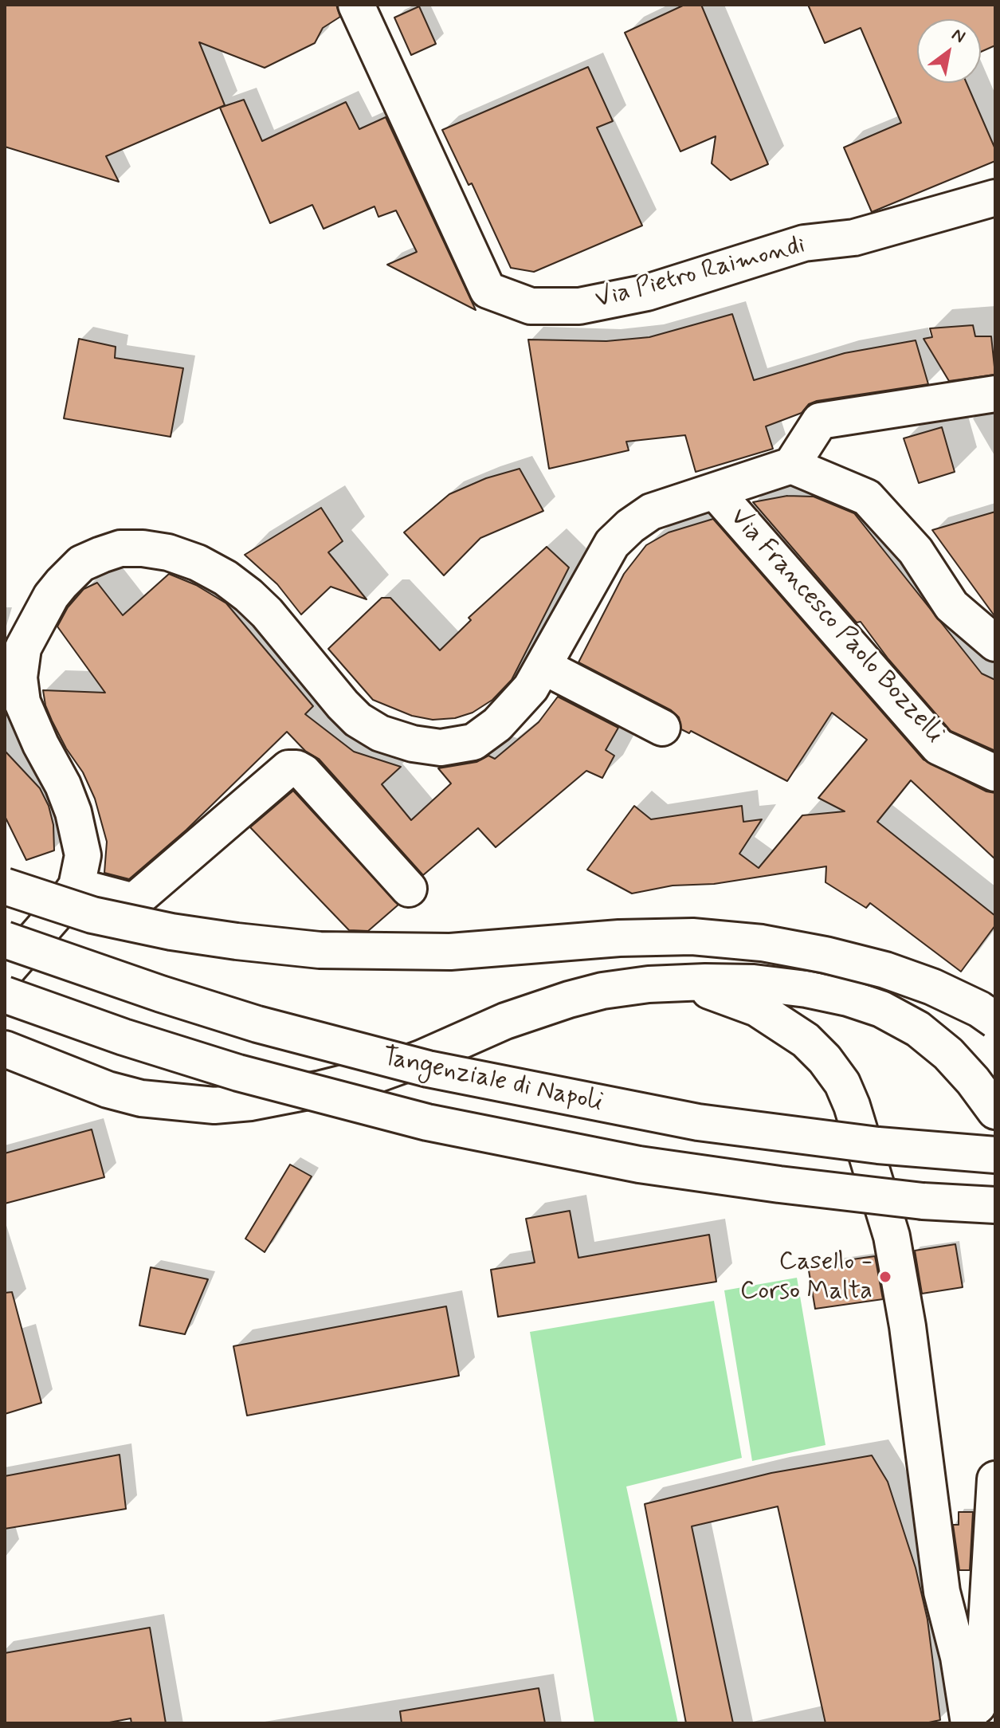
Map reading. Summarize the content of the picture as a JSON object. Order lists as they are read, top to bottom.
{
  "streets": {
    "main road": ["Via Pietro Raimondi", "Via Francesco Paolo Bozzelli", "Tangenziale di Napoli"]
  },
  "places": ["Casello - Corso Malta"],
  "north": "top right"
}
